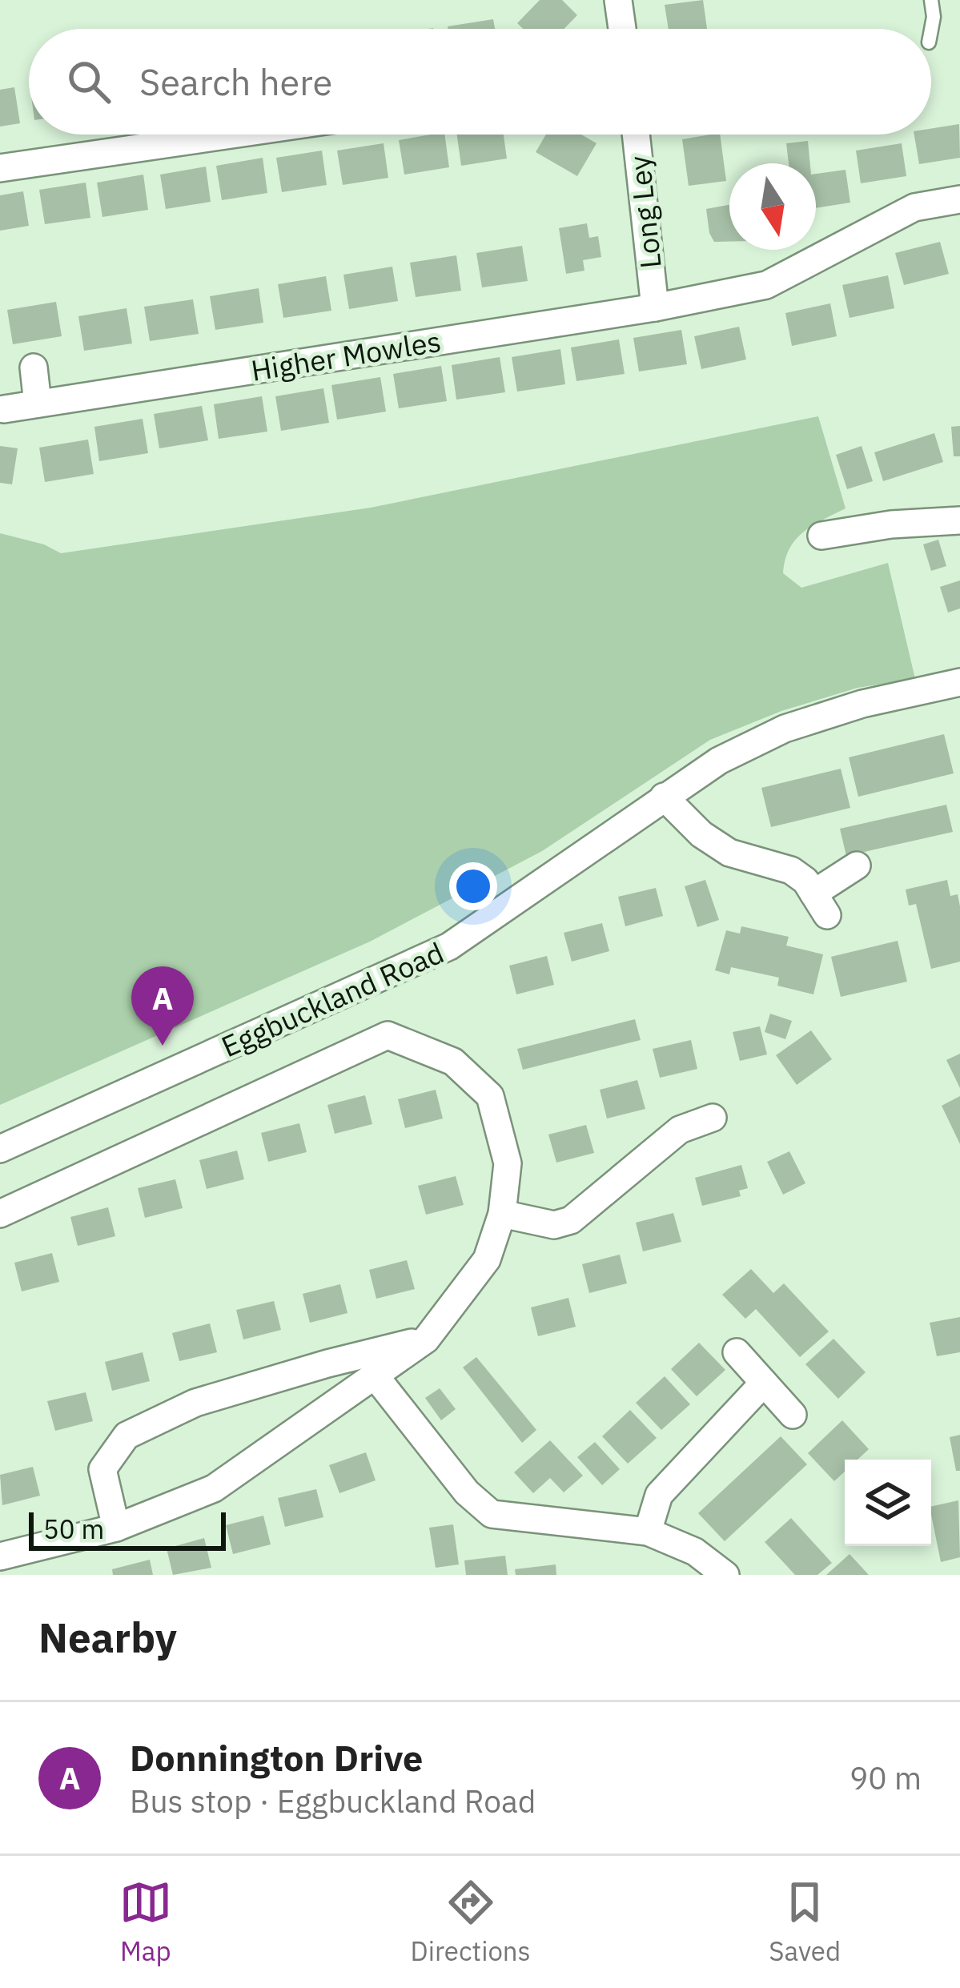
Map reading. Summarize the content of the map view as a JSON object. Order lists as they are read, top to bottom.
{
  "streets": {
    "street": ["Long Ley", "Higher Mowles", "Eggbuckland Road"]
  },
  "crossings": [
    ["Long Ley", "Higher Mowles"]
  ],
  "scale_bar": "50 m",
  "north": "bottom",
  "page": {
    "search": "Search here",
    "pins": "A",
    "scale": "50 m",
    "heading": "Nearby",
    "list": [
      {
        "mark": "A",
        "name": "Donnington Drive",
        "note": "Bus stop · Eggbuckland Road",
        "value": "90 m"
      }
    ],
    "nav": ["Map", "Directions", "Saved"]
  }
}
